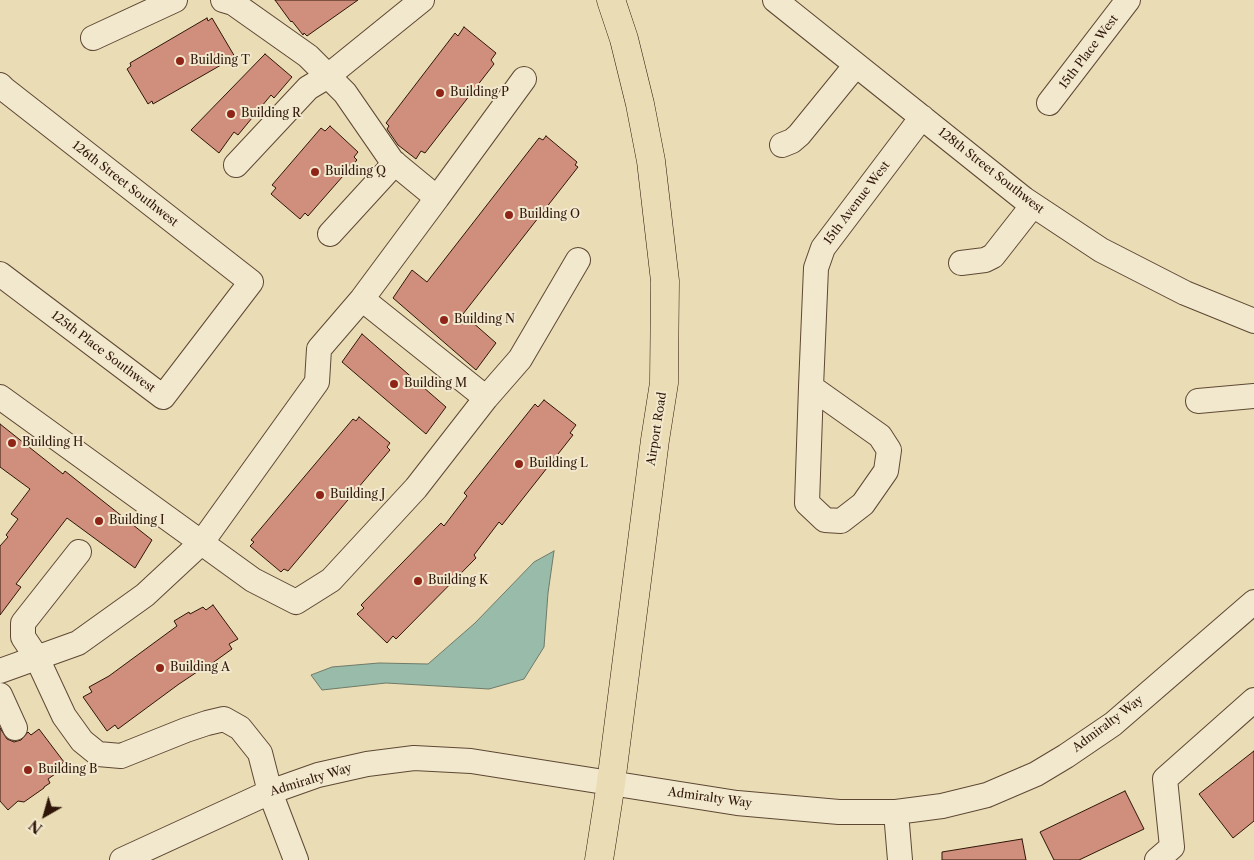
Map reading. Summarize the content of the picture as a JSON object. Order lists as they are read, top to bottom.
{
  "streets": {
    "main road": ["Airport Road"],
    "street": [
      "15th Place West",
      "128th Street Southwest",
      "126th Street Southwest",
      "15th Avenue West",
      "125th Place Southwest",
      "Admiralty Way"
    ]
  },
  "crossings": [
    ["128th Street Southwest", "15th Avenue West"],
    ["126th Street Southwest", "125th Place Southwest"],
    ["Airport Road", "Admiralty Way"]
  ],
  "places": [
    "Building T",
    "Building P",
    "Building R",
    "Building Q",
    "Building O",
    "Building N",
    "Building M",
    "Building H",
    "Building L",
    "Building J",
    "Building I",
    "Building K",
    "Building A",
    "Building B"
  ],
  "north": "bottom left"
}
